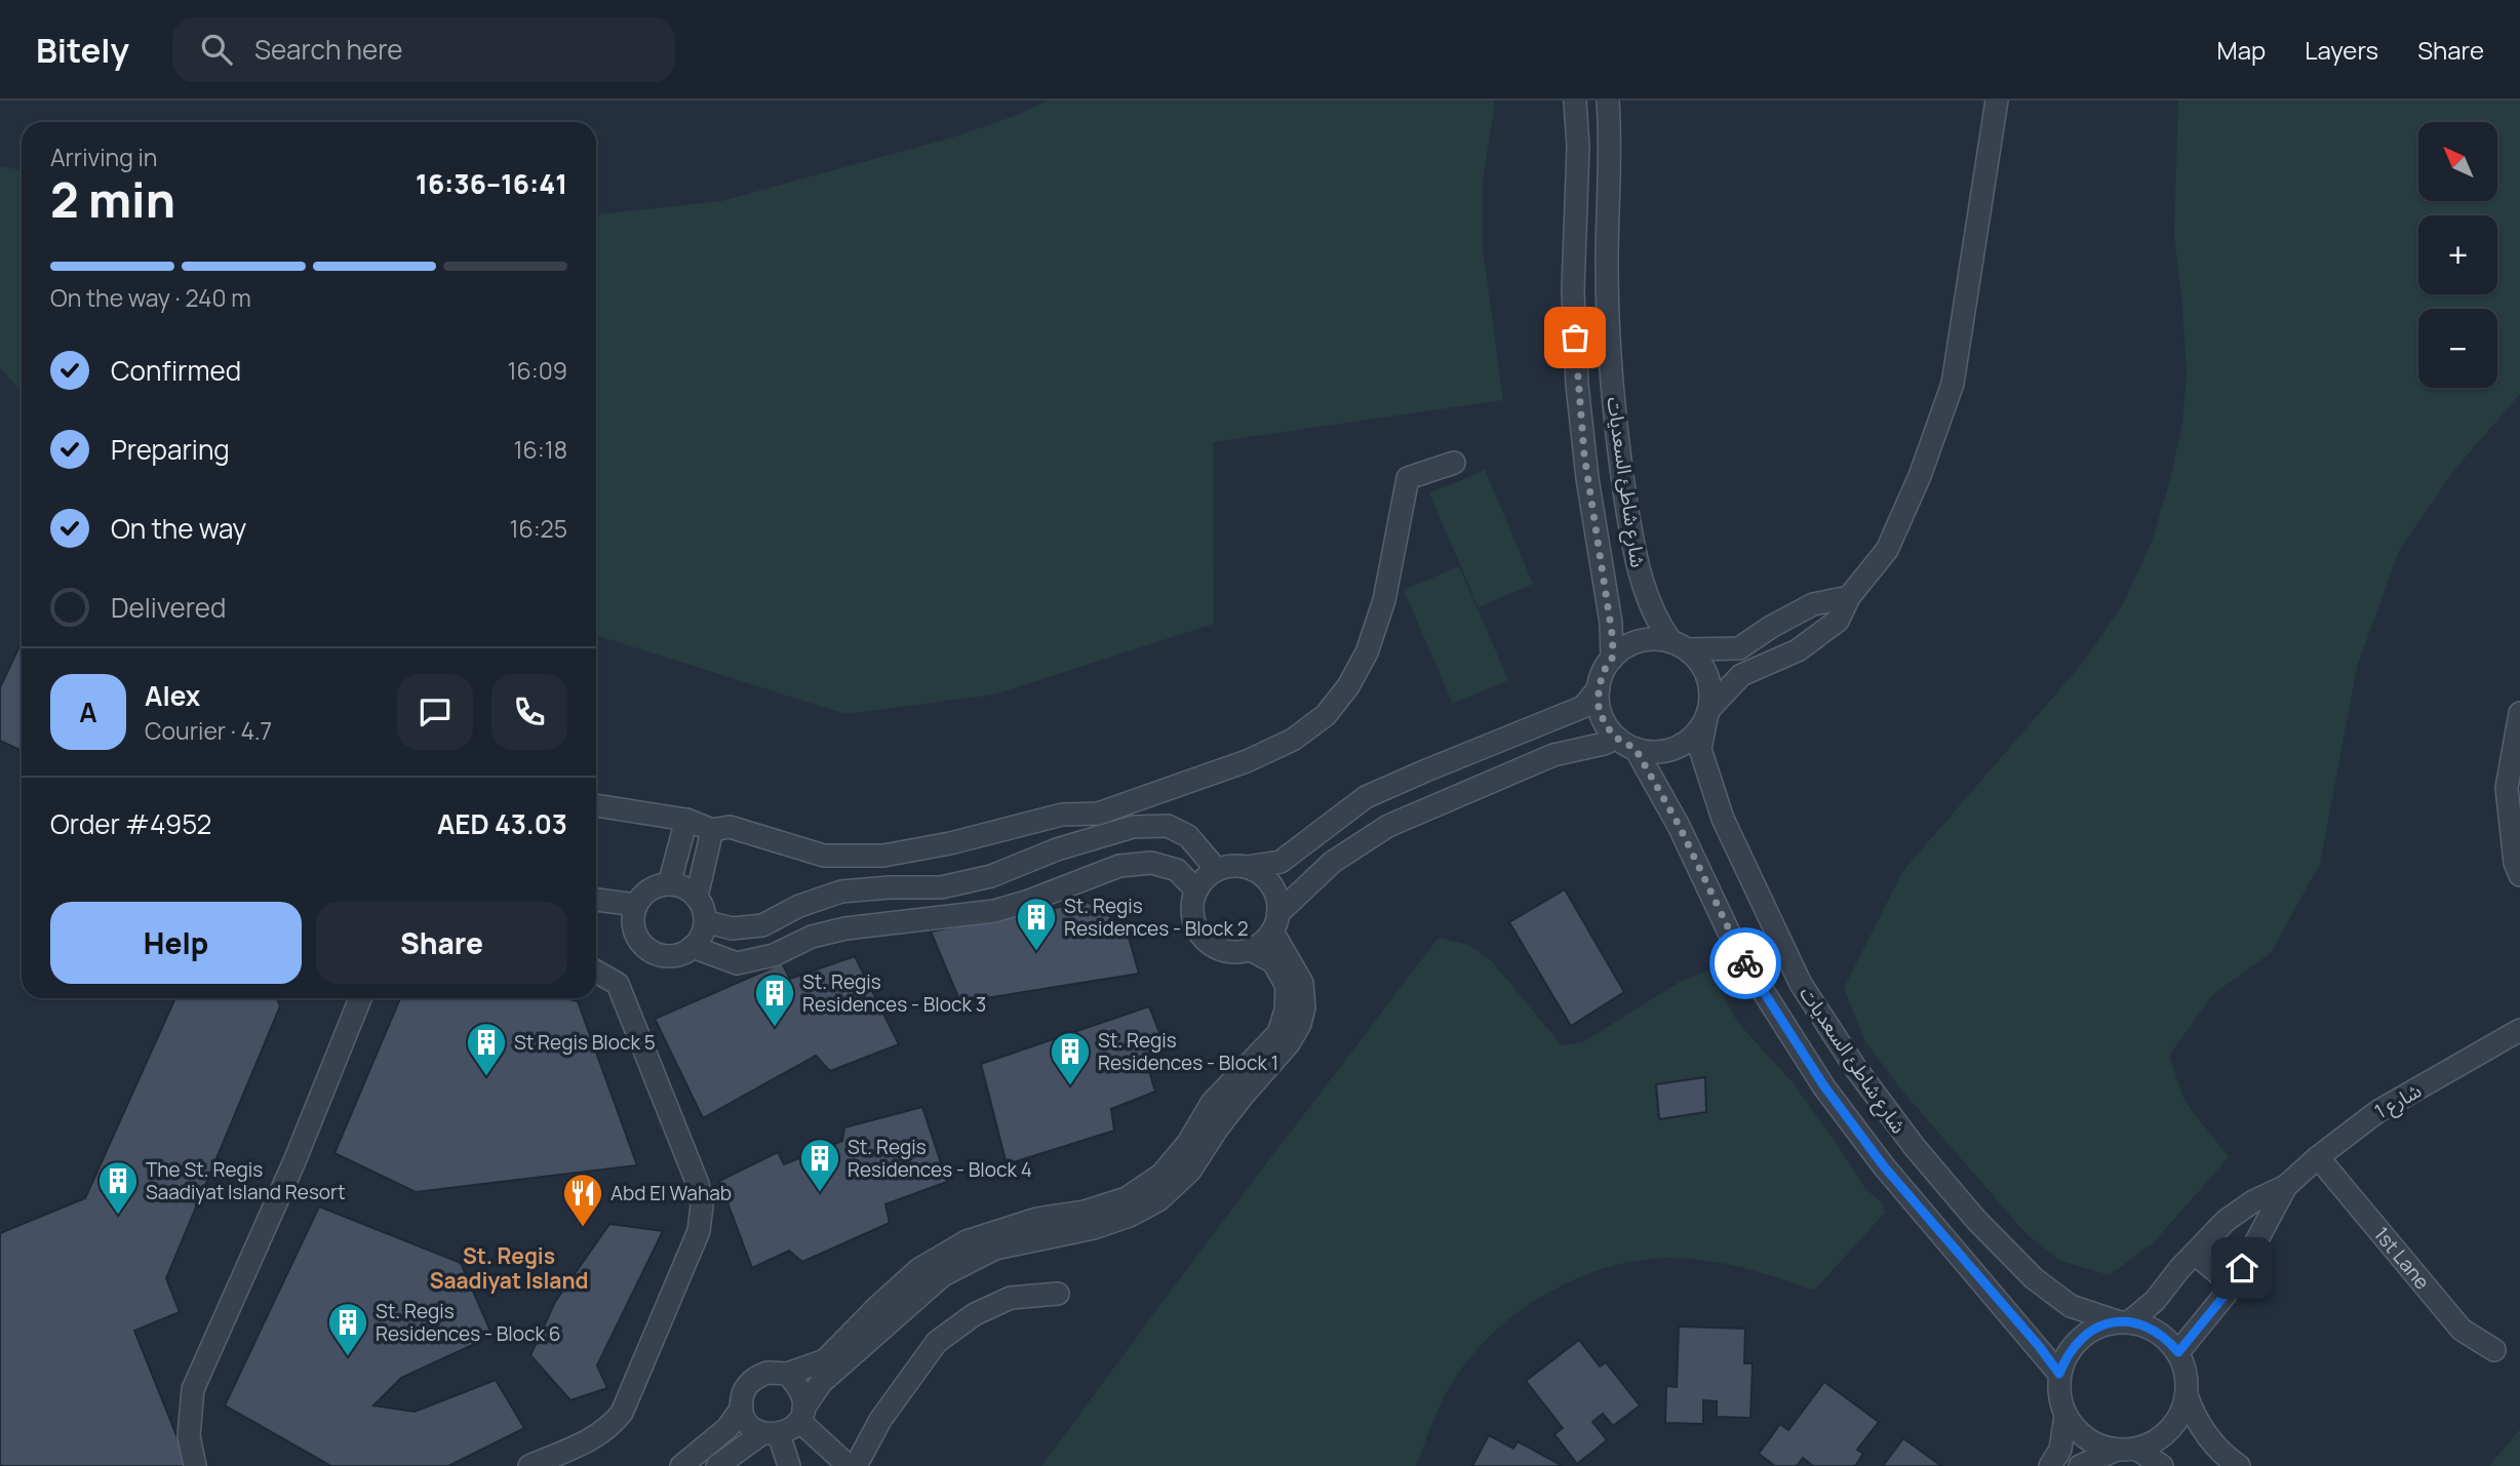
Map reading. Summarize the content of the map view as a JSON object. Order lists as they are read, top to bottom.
{
  "streets": {
    "street": ["شارع شاطئ السعديات", "شارع 1", "1st Lane"]
  },
  "crossings": [
    ["شارع شاطئ السعديات", "شارع 1"],
    ["شارع 1", "1st Lane"]
  ],
  "districts": ["St. Regis Saadiyat Island"],
  "places": {
    "building": [
      "St. Regis Residences - Block 2",
      "St. Regis Residences - Block 3",
      "St Regis Block 5",
      "St. Regis Residences - Block 1",
      "St. Regis Residences - Block 4",
      "The St. Regis Saadiyat Island Resort",
      "St. Regis Residences - Block 6"
    ],
    "restaurant": ["Abd El Wahab"]
  },
  "north": "top left",
  "page": {
    "header": "Bitely",
    "search": "Search here",
    "nav": ["Map", "Layers", "Share"],
    "map_buttons": ["+", "−"],
    "heading": ["2 min", "Arriving in", "16:36–16:41"],
    "panel": [
      "Alex",
      "Courier · 4.7",
      "Order #4952",
      "AED 43.03"
    ],
    "bar": "On the way · 240 m",
    "list": [
      ["Confirmed", "16:09"],
      ["Preparing", "16:18"],
      ["On the way", "16:25"],
      "Delivered"
    ],
    "round": "A",
    "buttons": ["Help", "Share"]
  }
}
